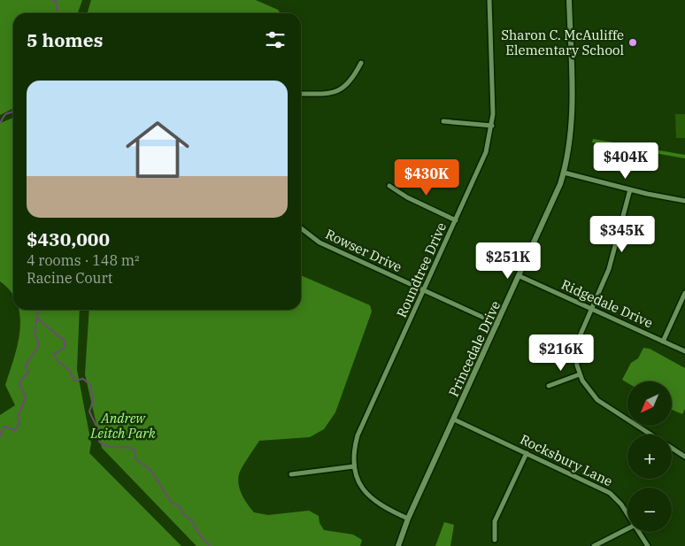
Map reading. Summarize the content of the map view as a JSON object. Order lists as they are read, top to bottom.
{
  "streets": {
    "street": [
      "Rowser Drive",
      "Roundtree Drive",
      "Ridgedale Drive",
      "Princedale Drive",
      "Rocksbury Lane"
    ]
  },
  "crossings": [
    ["Rowser Drive", "Roundtree Drive"],
    ["Rowser Drive", "Princedale Drive"],
    ["Roundtree Drive", "Princedale Drive"],
    ["Ridgedale Drive", "Princedale Drive"],
    ["Princedale Drive", "Rocksbury Lane"]
  ],
  "parks": ["Andrew Leitch Park"],
  "places": ["Sharon C. McAuliffe Elementary School"],
  "north": "bottom left",
  "page": {
    "heading": "5 homes",
    "list": [
      {
        "name": "$430,000",
        "note": "4 rooms · 148 m² · Racine Court"
      }
    ],
    "price": [
      "$404K",
      "$430K",
      "$345K",
      "$251K",
      "$216K"
    ],
    "map_buttons": ["+", "−"]
  }
}
